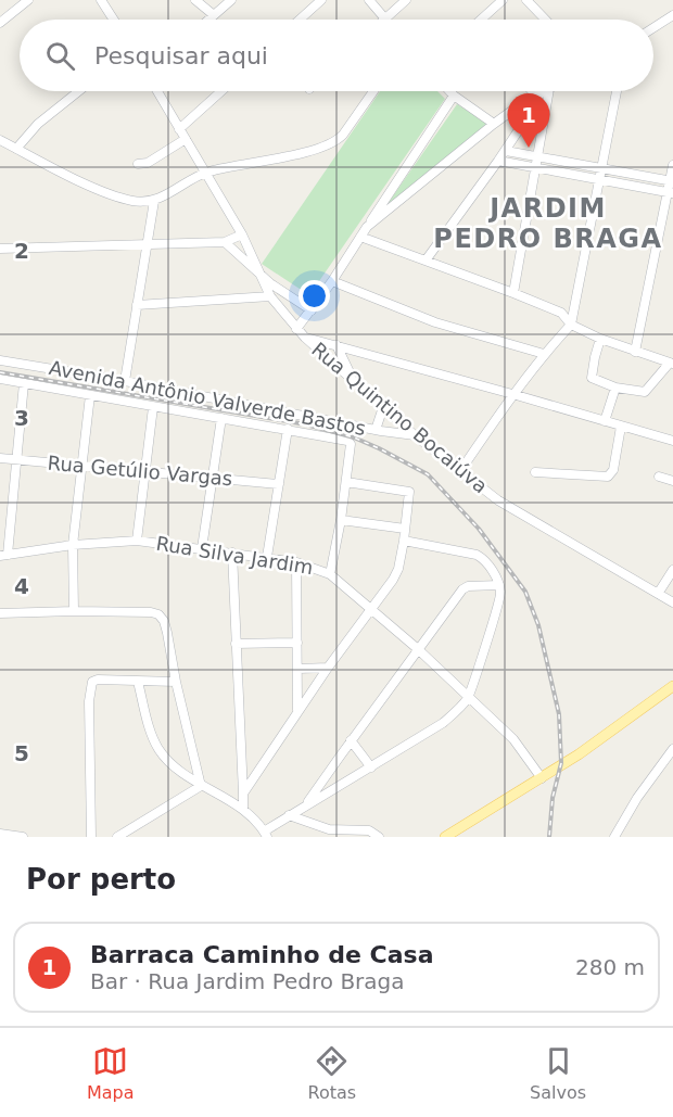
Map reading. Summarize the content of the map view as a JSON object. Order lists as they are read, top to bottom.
{
  "streets": {
    "street": [
      "Avenida Antônio Valverde Bastos",
      "Rua Quintino Bocaiúva",
      "Rua Getúlio Vargas",
      "Rua Silva Jardim"
    ]
  },
  "crossings": [
    ["Avenida Antônio Valverde Bastos", "Rua Quintino Bocaiúva"]
  ],
  "districts": ["JARDIM PEDRO BRAGA"],
  "page": {
    "search": "Pesquisar aqui",
    "pins": "1",
    "heading": "Por perto",
    "list": [
      {
        "mark": "1",
        "name": "Barraca Caminho de Casa",
        "note": "Bar · Rua Jardim Pedro Braga",
        "value": "280 m"
      }
    ],
    "nav": ["Mapa", "Rotas", "Salvos"]
  },
  "grid": {
    "rows": [
      "2",
      "3",
      "4",
      "5"
    ]
  }
}
